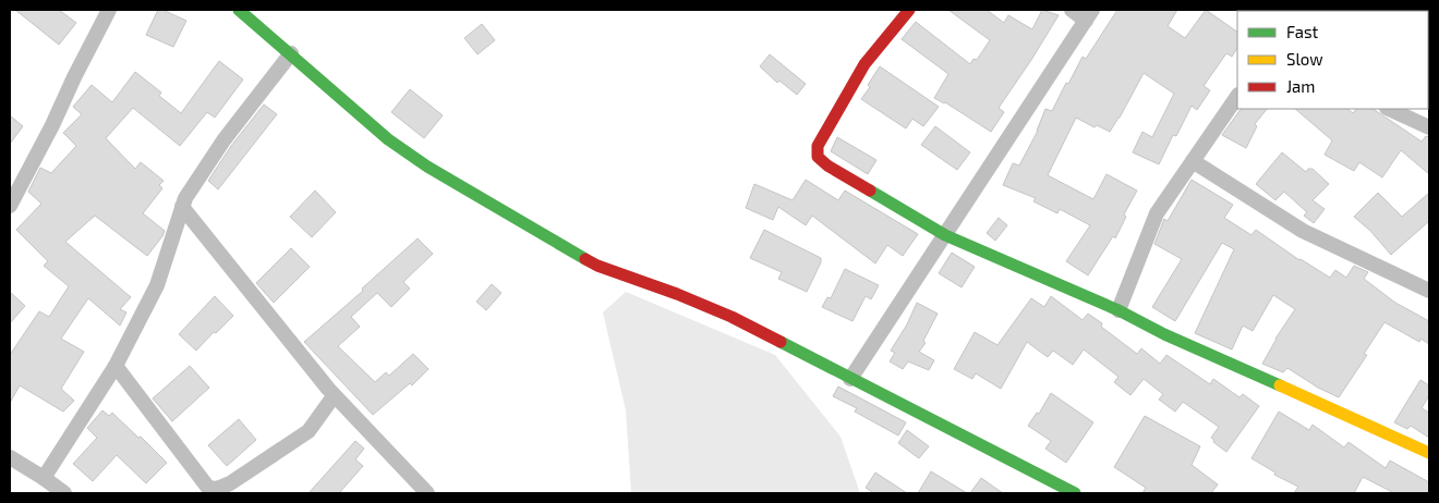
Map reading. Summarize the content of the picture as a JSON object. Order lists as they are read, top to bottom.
{
  "legend": ["Fast", "Slow", "Jam"]
}
